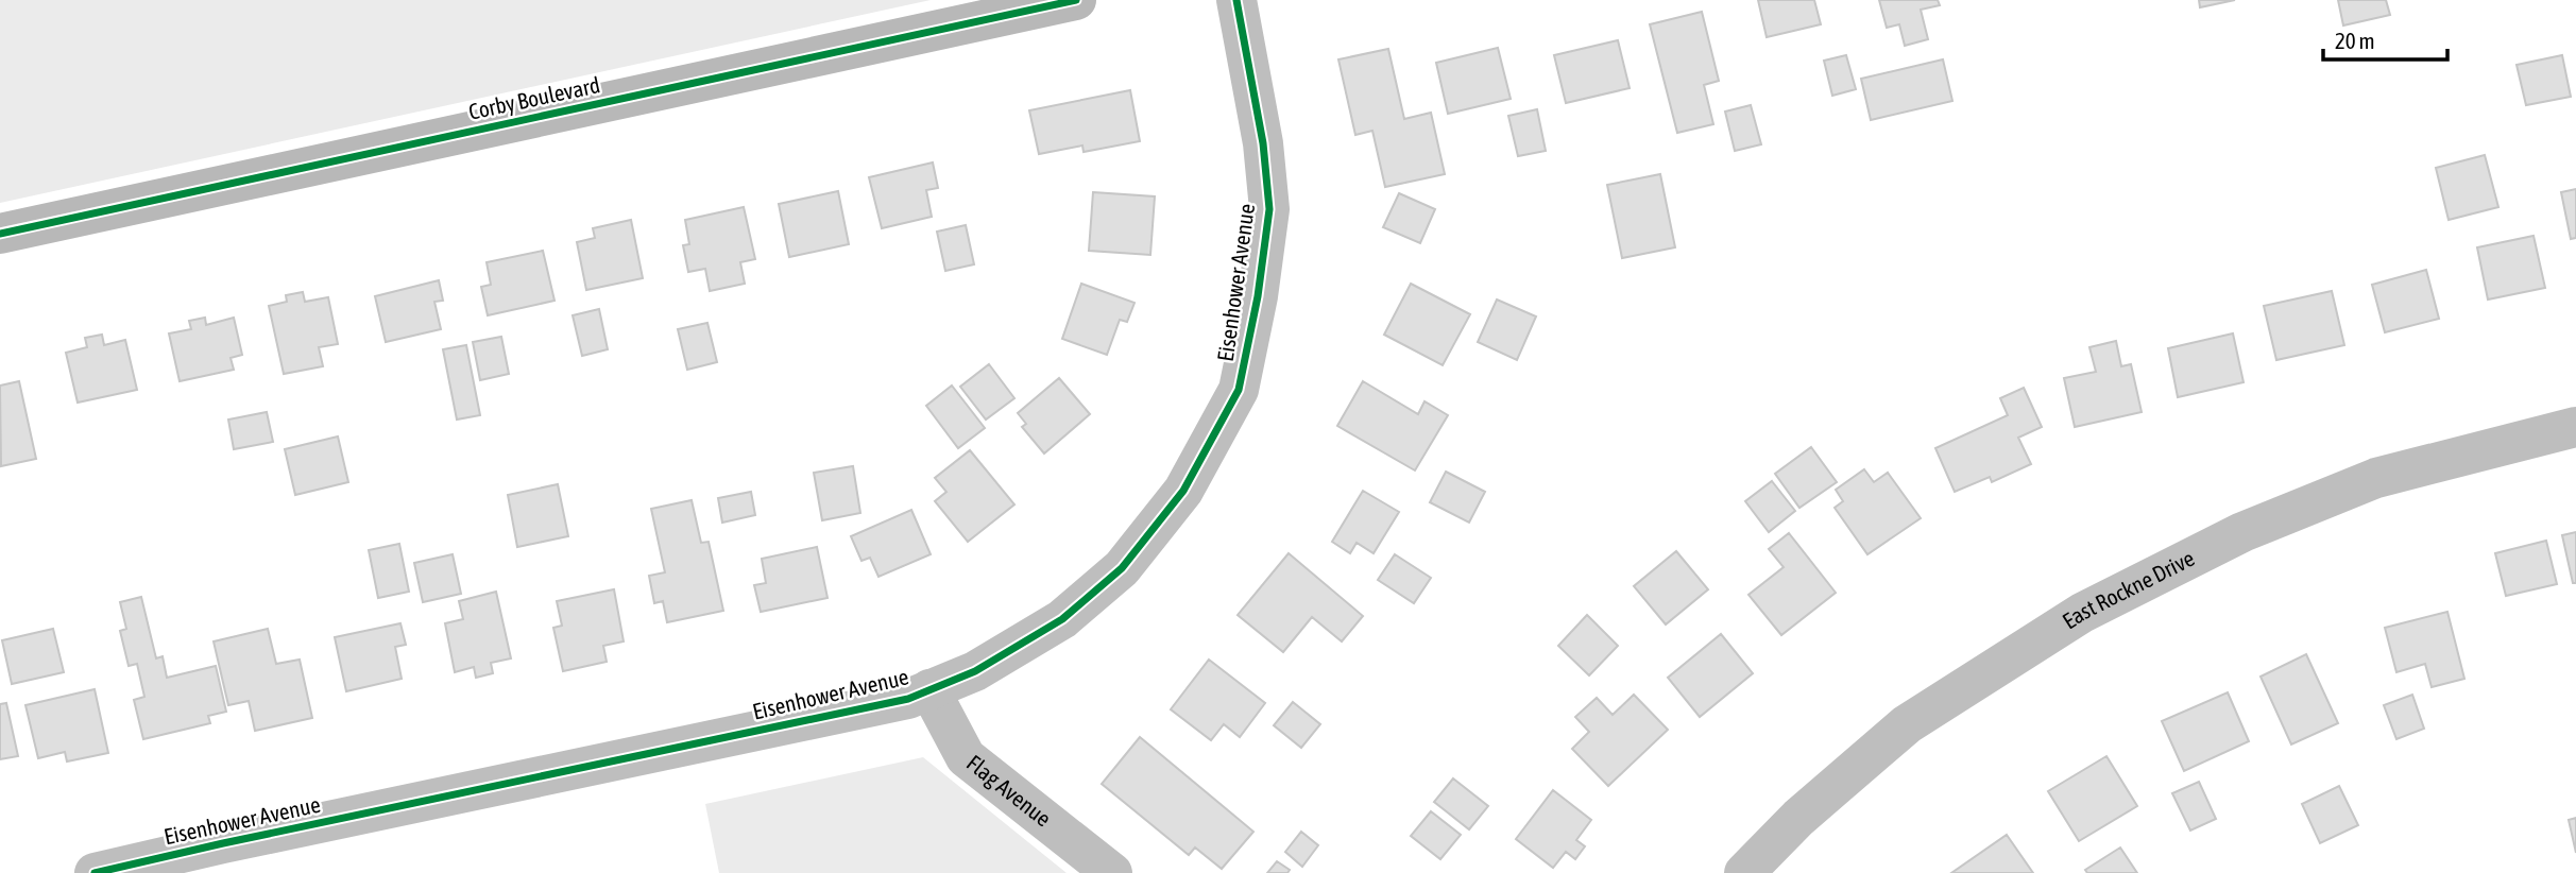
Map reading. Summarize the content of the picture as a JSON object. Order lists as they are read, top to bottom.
{
  "streets": {
    "street": [
      "Corby Boulevard",
      "Eisenhower Avenue",
      "East Rockne Drive",
      "Flag Avenue"
    ]
  },
  "crossings": [
    ["Eisenhower Avenue", "Flag Avenue"]
  ],
  "scale_bar": "20 m"
}
